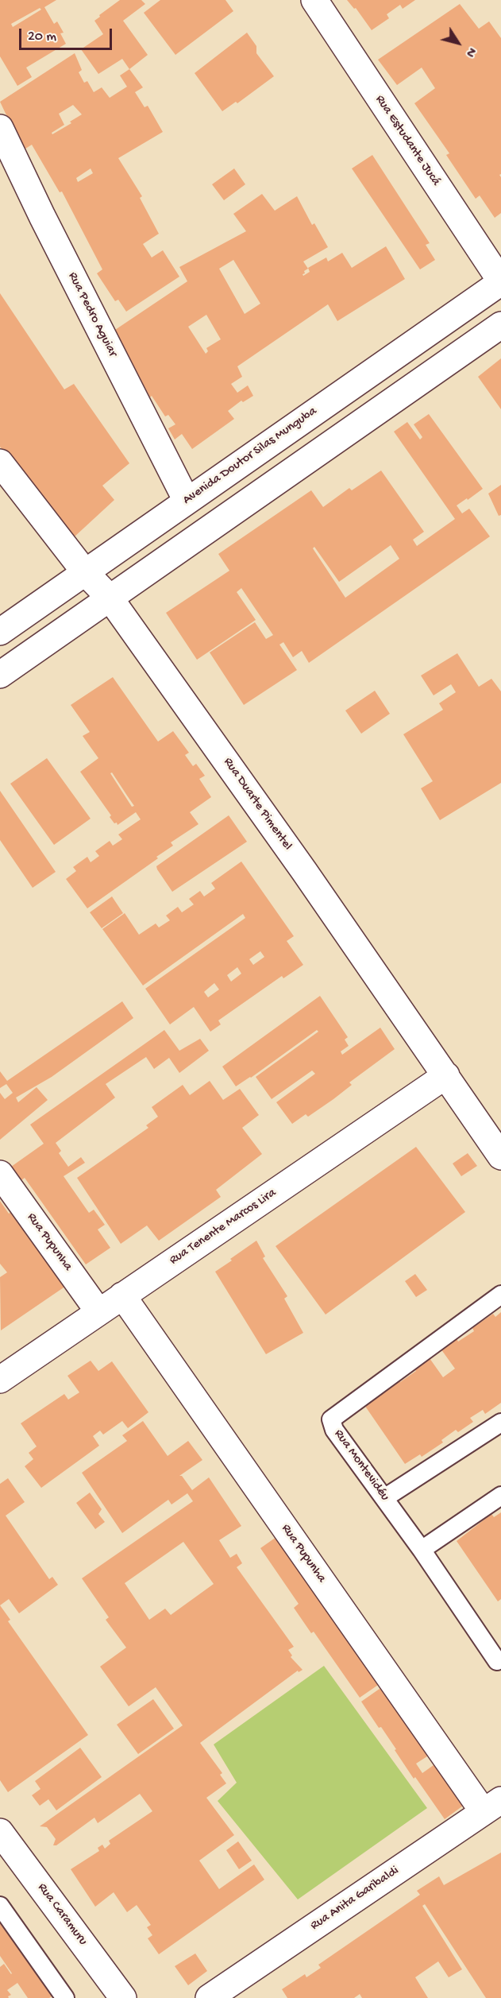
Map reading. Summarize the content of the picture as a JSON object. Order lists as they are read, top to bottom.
{
  "streets": {
    "street": [
      "Rua Estudante Jucá",
      "Rua Pedro Aguiar",
      "Avenida Doutor Silas Munguba",
      "Rua Duarte Pimentel",
      "Rua Tenente Marcos Lira",
      "Rua Pupunha",
      "Rua Anita Garibaldi",
      "Rua Caramuru"
    ],
    "lane": ["Rua Montevidéu"]
  },
  "crossings": [
    ["Rua Estudante Jucá", "Avenida Doutor Silas Munguba"],
    ["Rua Pedro Aguiar", "Avenida Doutor Silas Munguba"],
    ["Avenida Doutor Silas Munguba", "Rua Duarte Pimentel"],
    ["Rua Duarte Pimentel", "Rua Tenente Marcos Lira"],
    ["Rua Tenente Marcos Lira", "Rua Pupunha"],
    ["Rua Pupunha", "Rua Anita Garibaldi"]
  ],
  "scale_bar": "20 m",
  "north": "bottom right"
}
